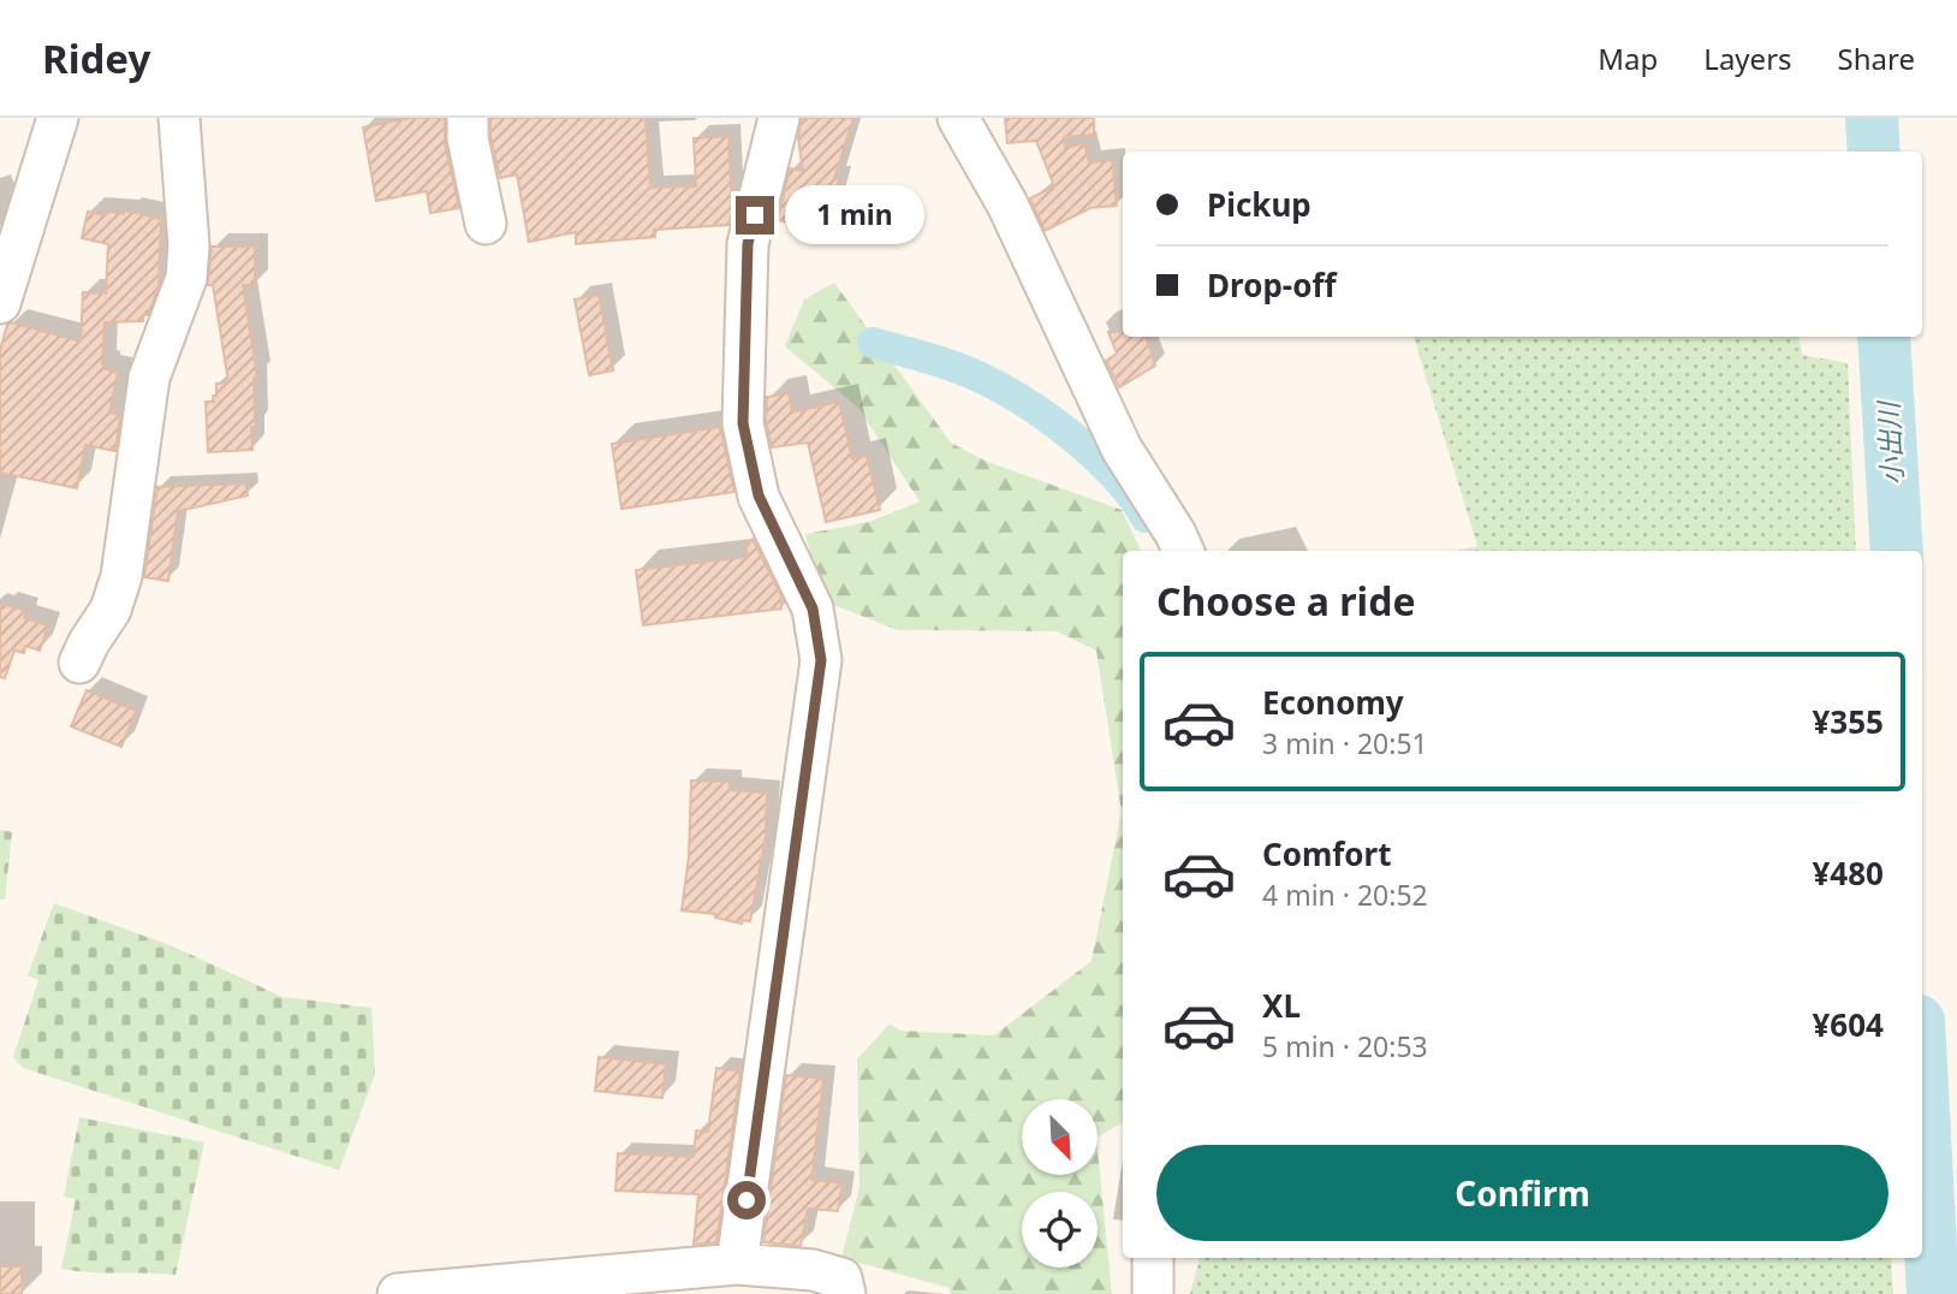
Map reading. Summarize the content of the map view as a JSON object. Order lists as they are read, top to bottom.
{
  "water": ["小出川"],
  "north": "bottom right",
  "page": {
    "header": "Ridey",
    "nav": ["Map", "Layers", "Share"],
    "banner": ["Pickup", "Drop-off"],
    "bubble": "1 min",
    "heading": "Choose a ride",
    "list": [
      {
        "name": "Economy",
        "note": "3 min · 20:51",
        "value": "¥355"
      },
      {
        "name": "Comfort",
        "note": "4 min · 20:52",
        "value": "¥480"
      },
      {
        "name": "XL",
        "note": "5 min · 20:53",
        "value": "¥604"
      }
    ],
    "buttons": "Confirm"
  }
}
